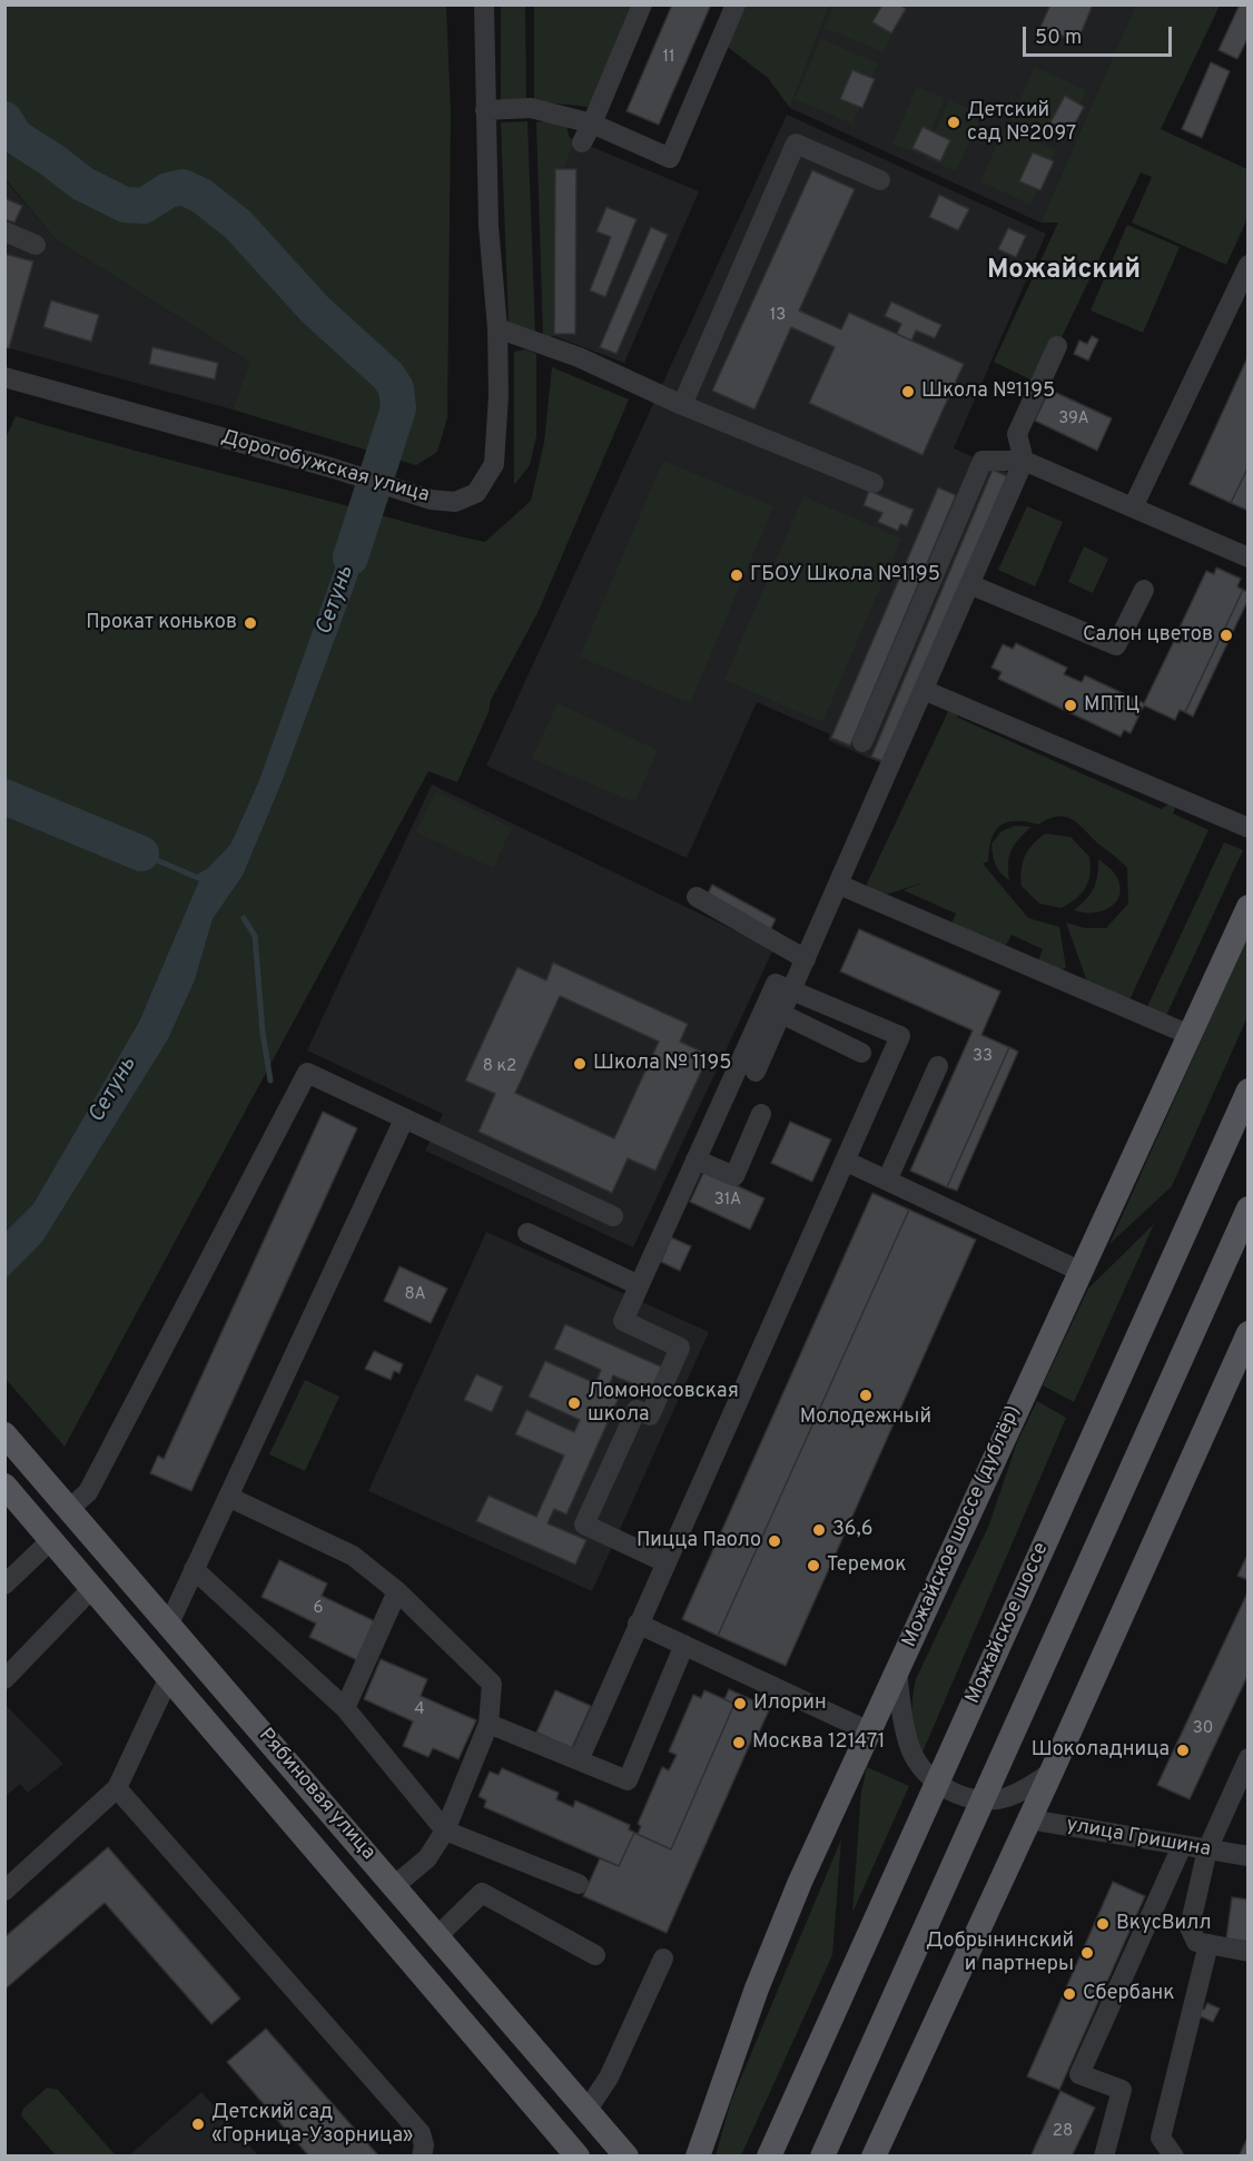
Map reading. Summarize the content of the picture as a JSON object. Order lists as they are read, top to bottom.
{
  "streets": {
    "main road": ["Можайское шоссе (дублёр)", "Можайское шоссе", "Рябиновая улица"],
    "street": ["Дорогобужская улица", "улица Гришина"]
  },
  "districts": ["Можайский"],
  "water": ["Сетунь"],
  "places": [
    "Детский сад №2097",
    "Школа №1195",
    "ГБОУ Школа №1195",
    "Прокат коньков",
    "Салон цветов",
    "МПТЦ",
    "Школа № 1195",
    "Молодежный",
    "Ломоносовская школа",
    "36,6",
    "Пицца Паоло",
    "Теремок",
    "Илорин",
    "Москва 121471",
    "Шоколадница",
    "ВкусВилл",
    "Добрынинский и партнеры",
    "Сбербанк",
    "Детский сад «Горница-Узорница»"
  ],
  "house_numbers": [
    "11",
    "13",
    "39А",
    "33",
    "8 к2",
    "31А",
    "8А",
    "6",
    "4",
    "30",
    "28"
  ],
  "scale_bar": "50 m"
}
